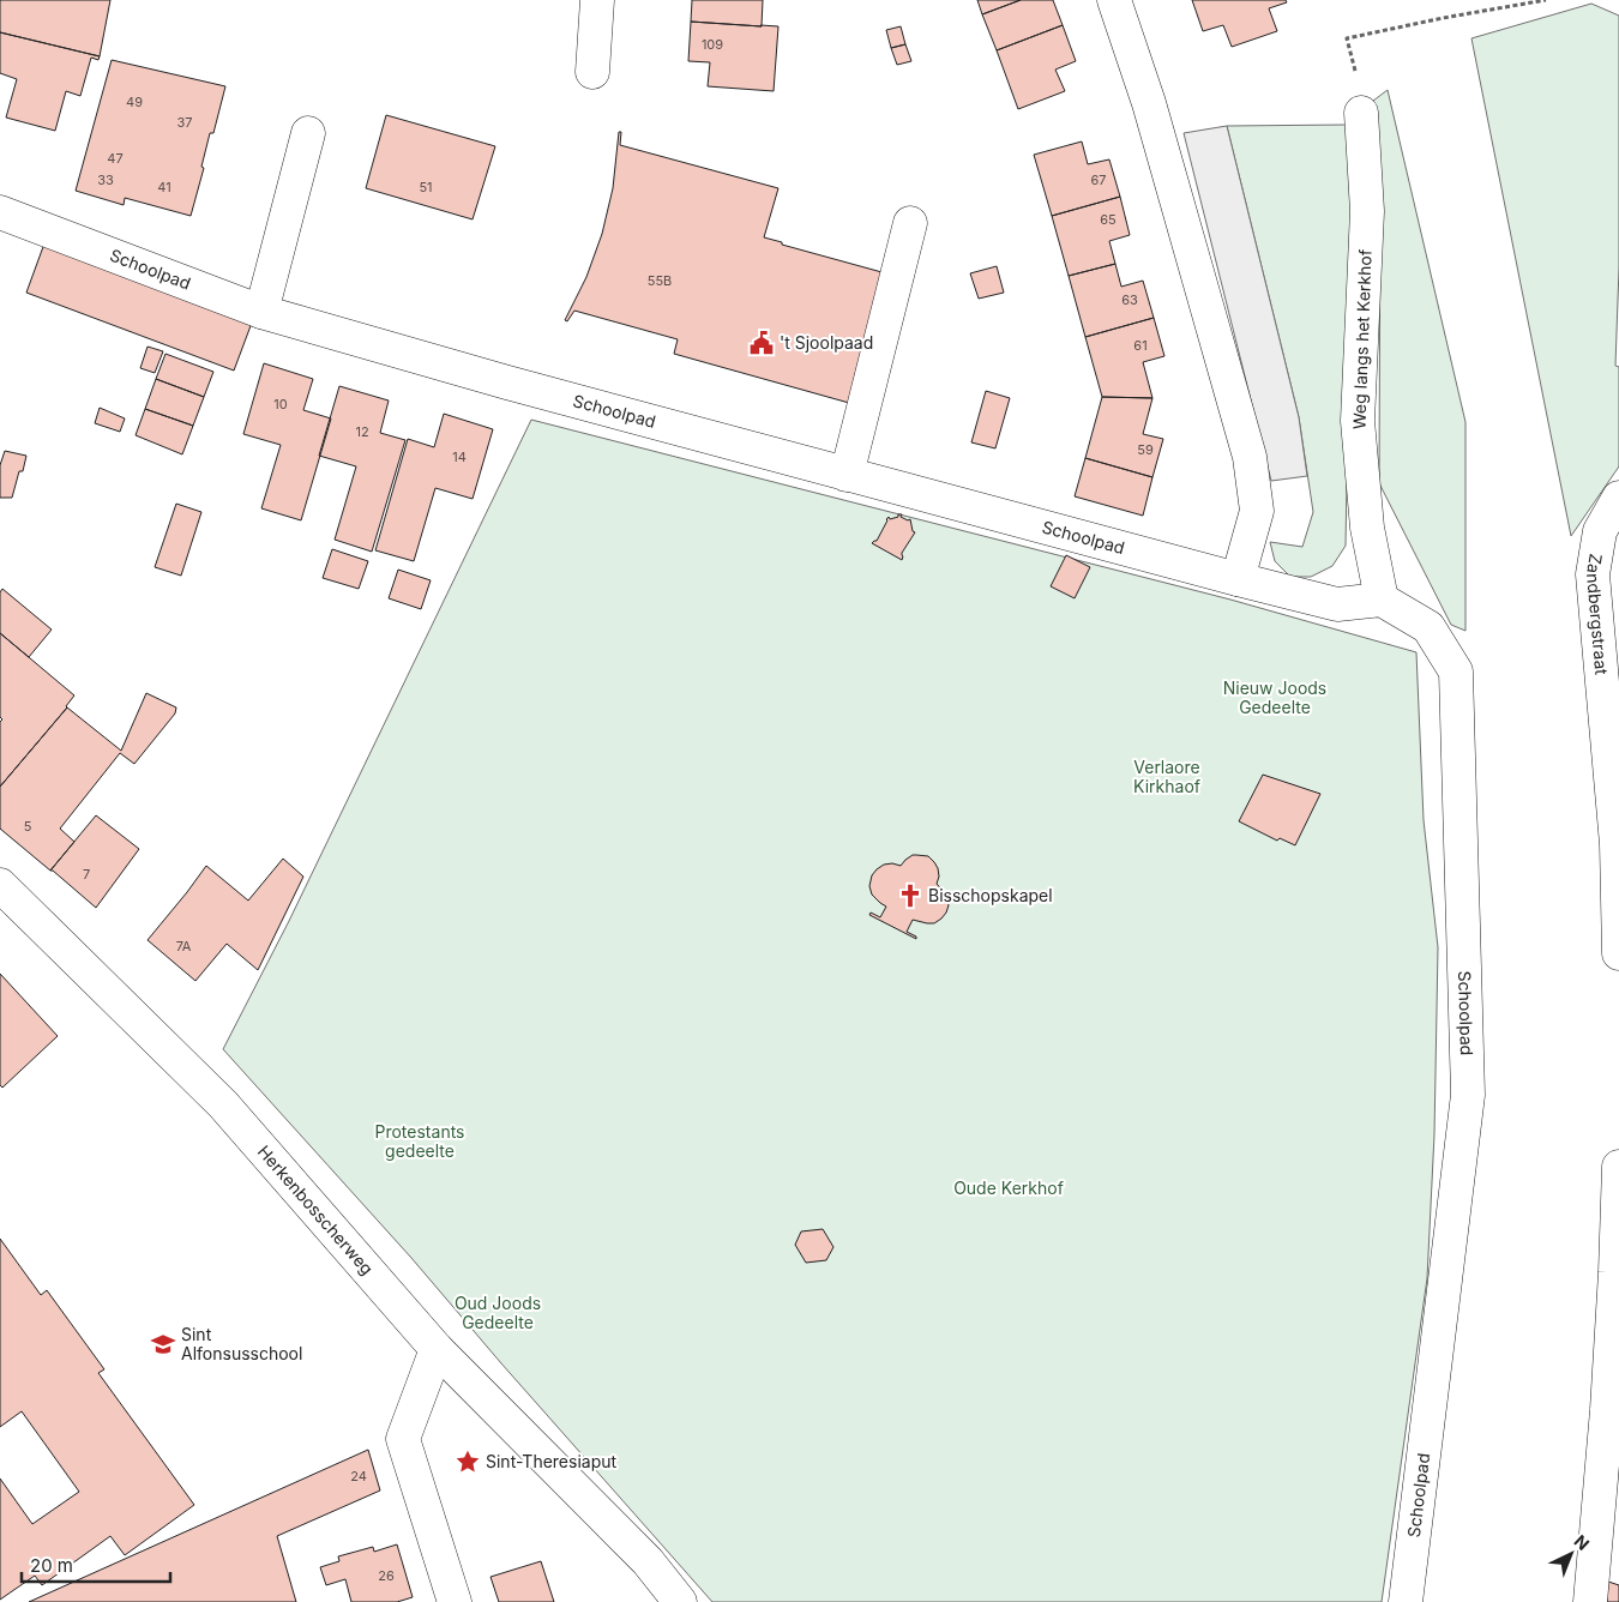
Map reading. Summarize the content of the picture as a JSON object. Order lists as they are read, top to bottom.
{
  "streets": {
    "street": [
      "Schoolpad",
      "Weg langs het Kerkhof",
      "Zandbergstraat",
      "Herkenbosscherweg"
    ]
  },
  "crossings": [
    ["Schoolpad", "Weg langs het Kerkhof"]
  ],
  "parks": [
    "Nieuw Joods Gedeelte",
    "Verlaore Kirkhaof",
    "Protestants gedeelte",
    "Oude Kerkhof",
    "Oud Joods Gedeelte"
  ],
  "places": {
    "public building": ["'t Sjoolpaad"],
    "church": ["Bisschopskapel"],
    "school or university": ["Sint Alfonsusschool"],
    "place": ["Sint-Theresiaput"]
  },
  "house_numbers": [
    "109",
    "49",
    "37",
    "47",
    "33",
    "67",
    "41",
    "51",
    "65",
    "55B",
    "63",
    "61",
    "10",
    "12",
    "59",
    "14",
    "5",
    "7",
    "7A",
    "24",
    "26"
  ],
  "scale_bar": "20 m",
  "north": "top right"
}
